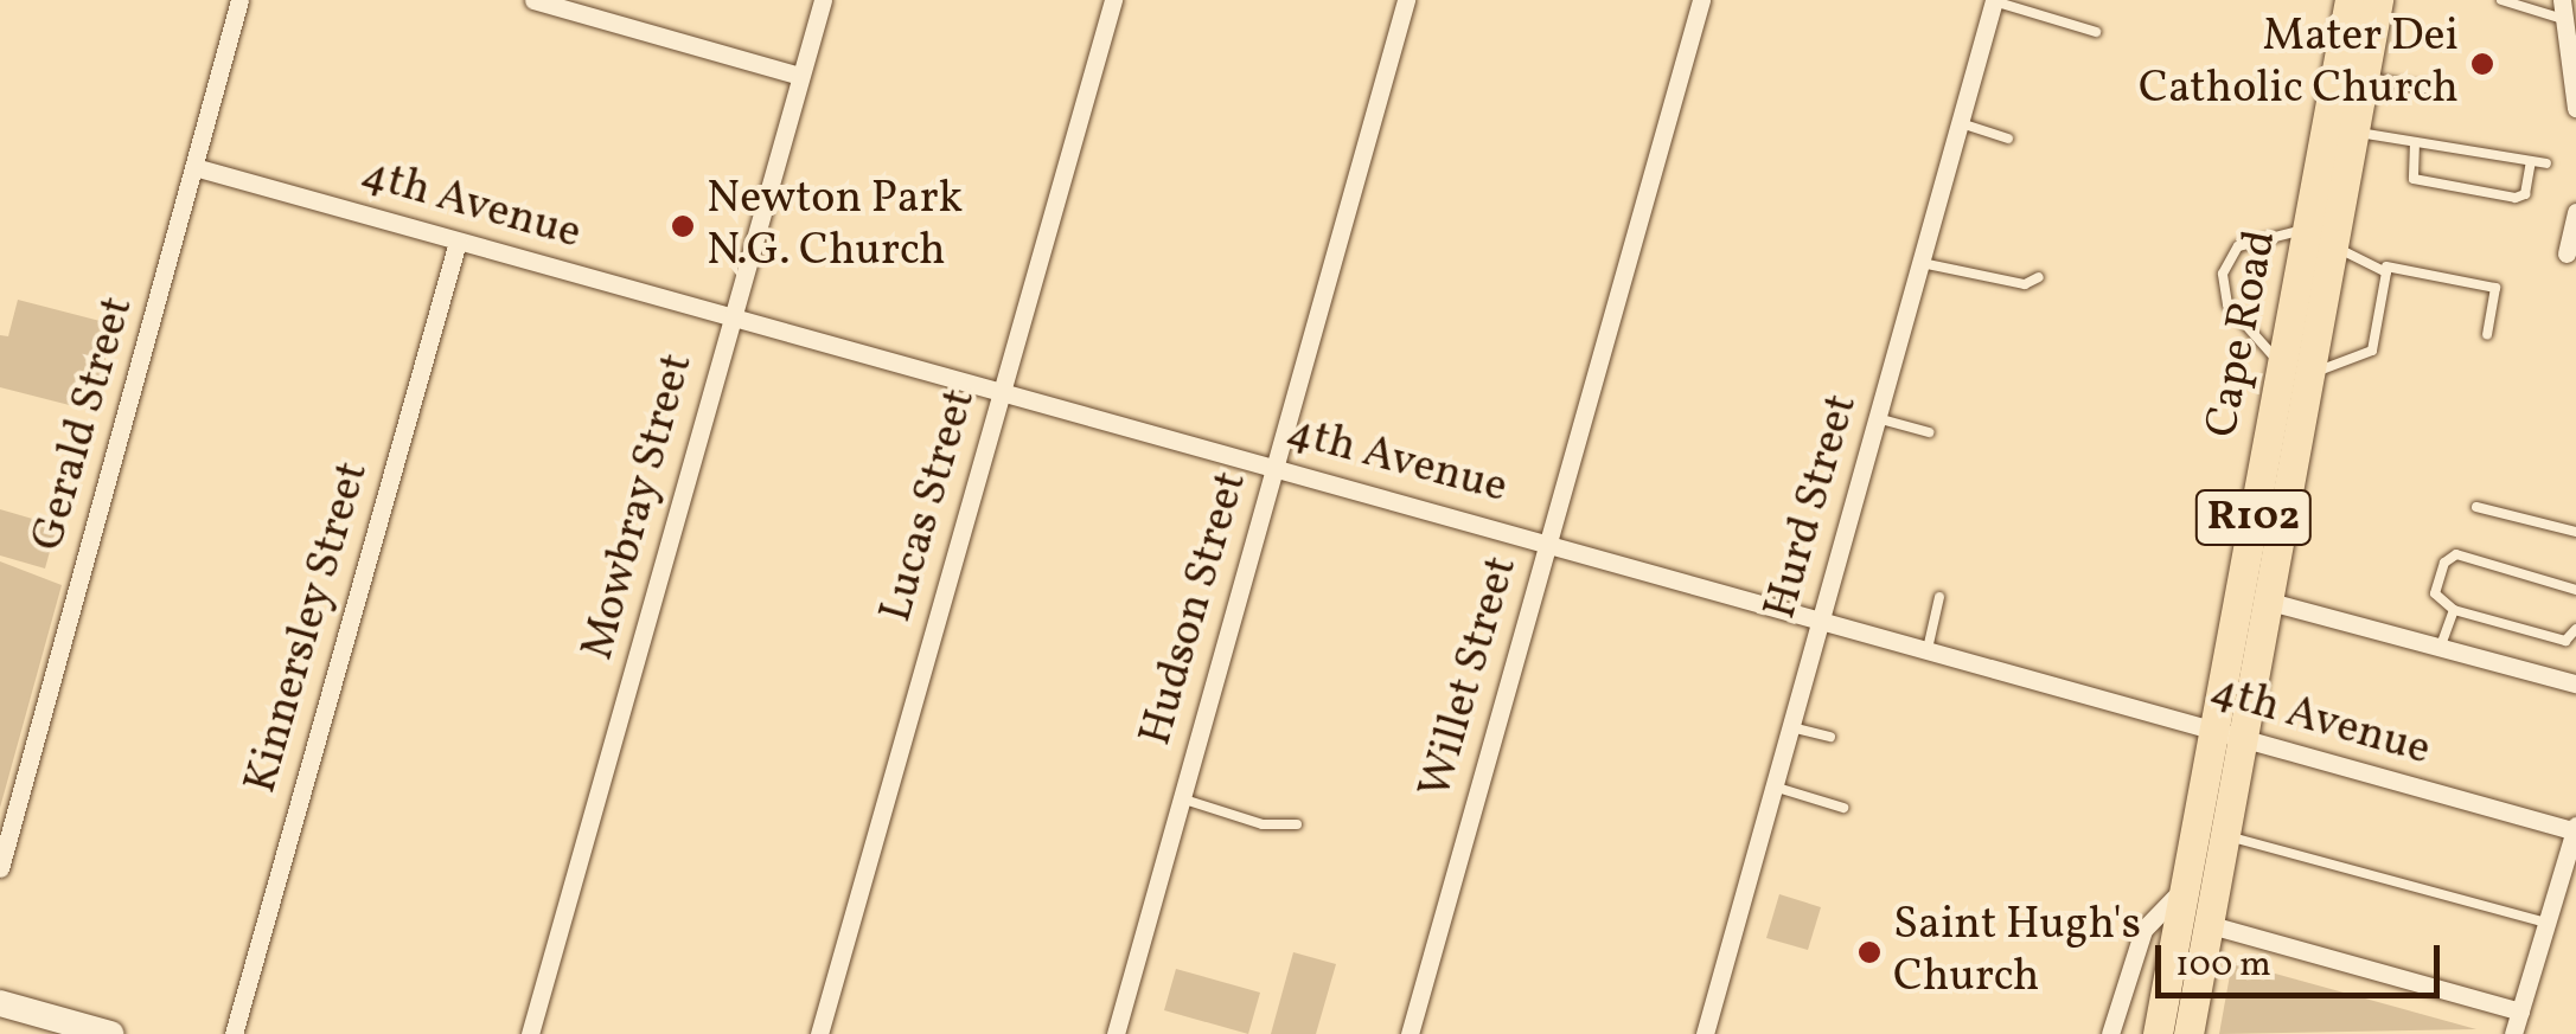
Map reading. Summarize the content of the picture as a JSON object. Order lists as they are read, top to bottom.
{
  "streets": {
    "main road": ["Cape Road", "R102"],
    "street": [
      "4th Avenue",
      "Gerald Street",
      "Lucas Street",
      "Mowbray Street",
      "Hurd Street",
      "Hudson Street",
      "Kinnersley Street",
      "Willet Street"
    ]
  },
  "crossings": [
    ["4th Avenue", "Cape Road"],
    ["4th Avenue", "Gerald Street"],
    ["4th Avenue", "Lucas Street"],
    ["4th Avenue", "Mowbray Street"],
    ["4th Avenue", "Hurd Street"],
    ["4th Avenue", "Hudson Street"],
    ["4th Avenue", "Kinnersley Street"],
    ["4th Avenue", "Willet Street"]
  ],
  "places": ["Mater Dei Catholic Church", "Newton Park N.G. Church", "Saint Hugh's Church"],
  "scale_bar": "100 m"
}
